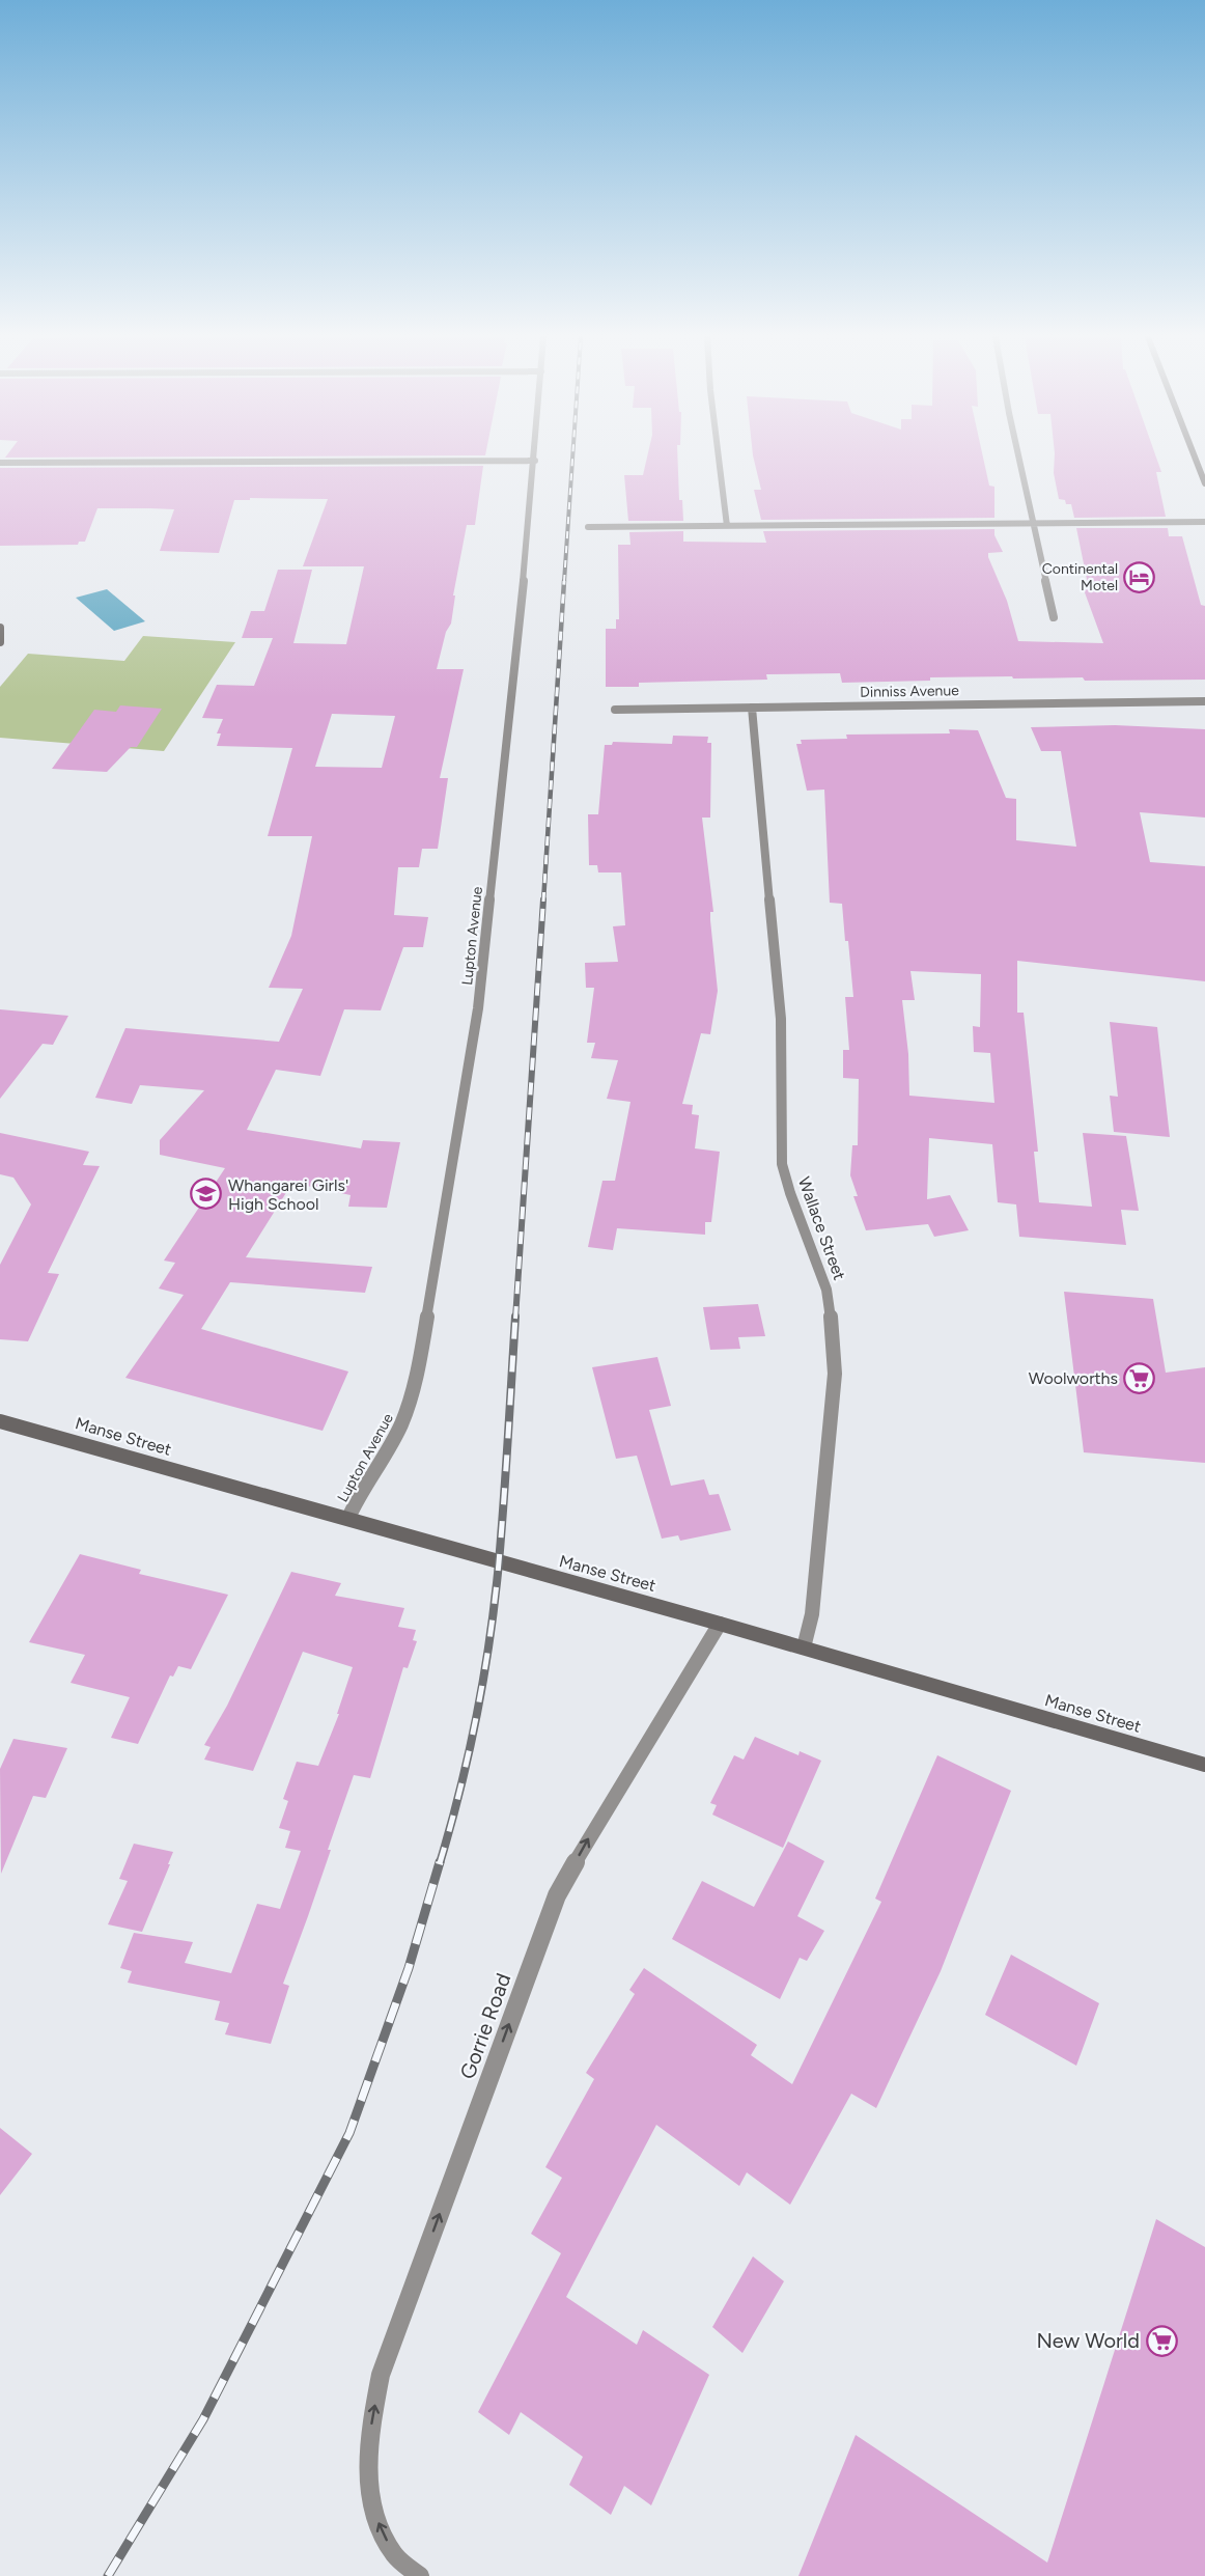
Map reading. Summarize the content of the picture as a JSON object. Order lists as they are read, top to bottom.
{
  "streets": {
    "street": [
      "Dinniss Avenue",
      "Lupton Avenue",
      "Wallace Street",
      "Manse Street",
      "Gorrie Road"
    ]
  },
  "crossings": [
    ["Dinniss Avenue", "Wallace Street"],
    ["Lupton Avenue", "Manse Street"],
    ["Wallace Street", "Manse Street"],
    ["Manse Street", "Gorrie Road"]
  ],
  "one_way": ["Gorrie Road"],
  "places": {
    "hotel": ["Continental Motel"],
    "school or university": ["Whangarei Girls' High School"],
    "supermarket": ["Woolworths", "New World"]
  }
}
